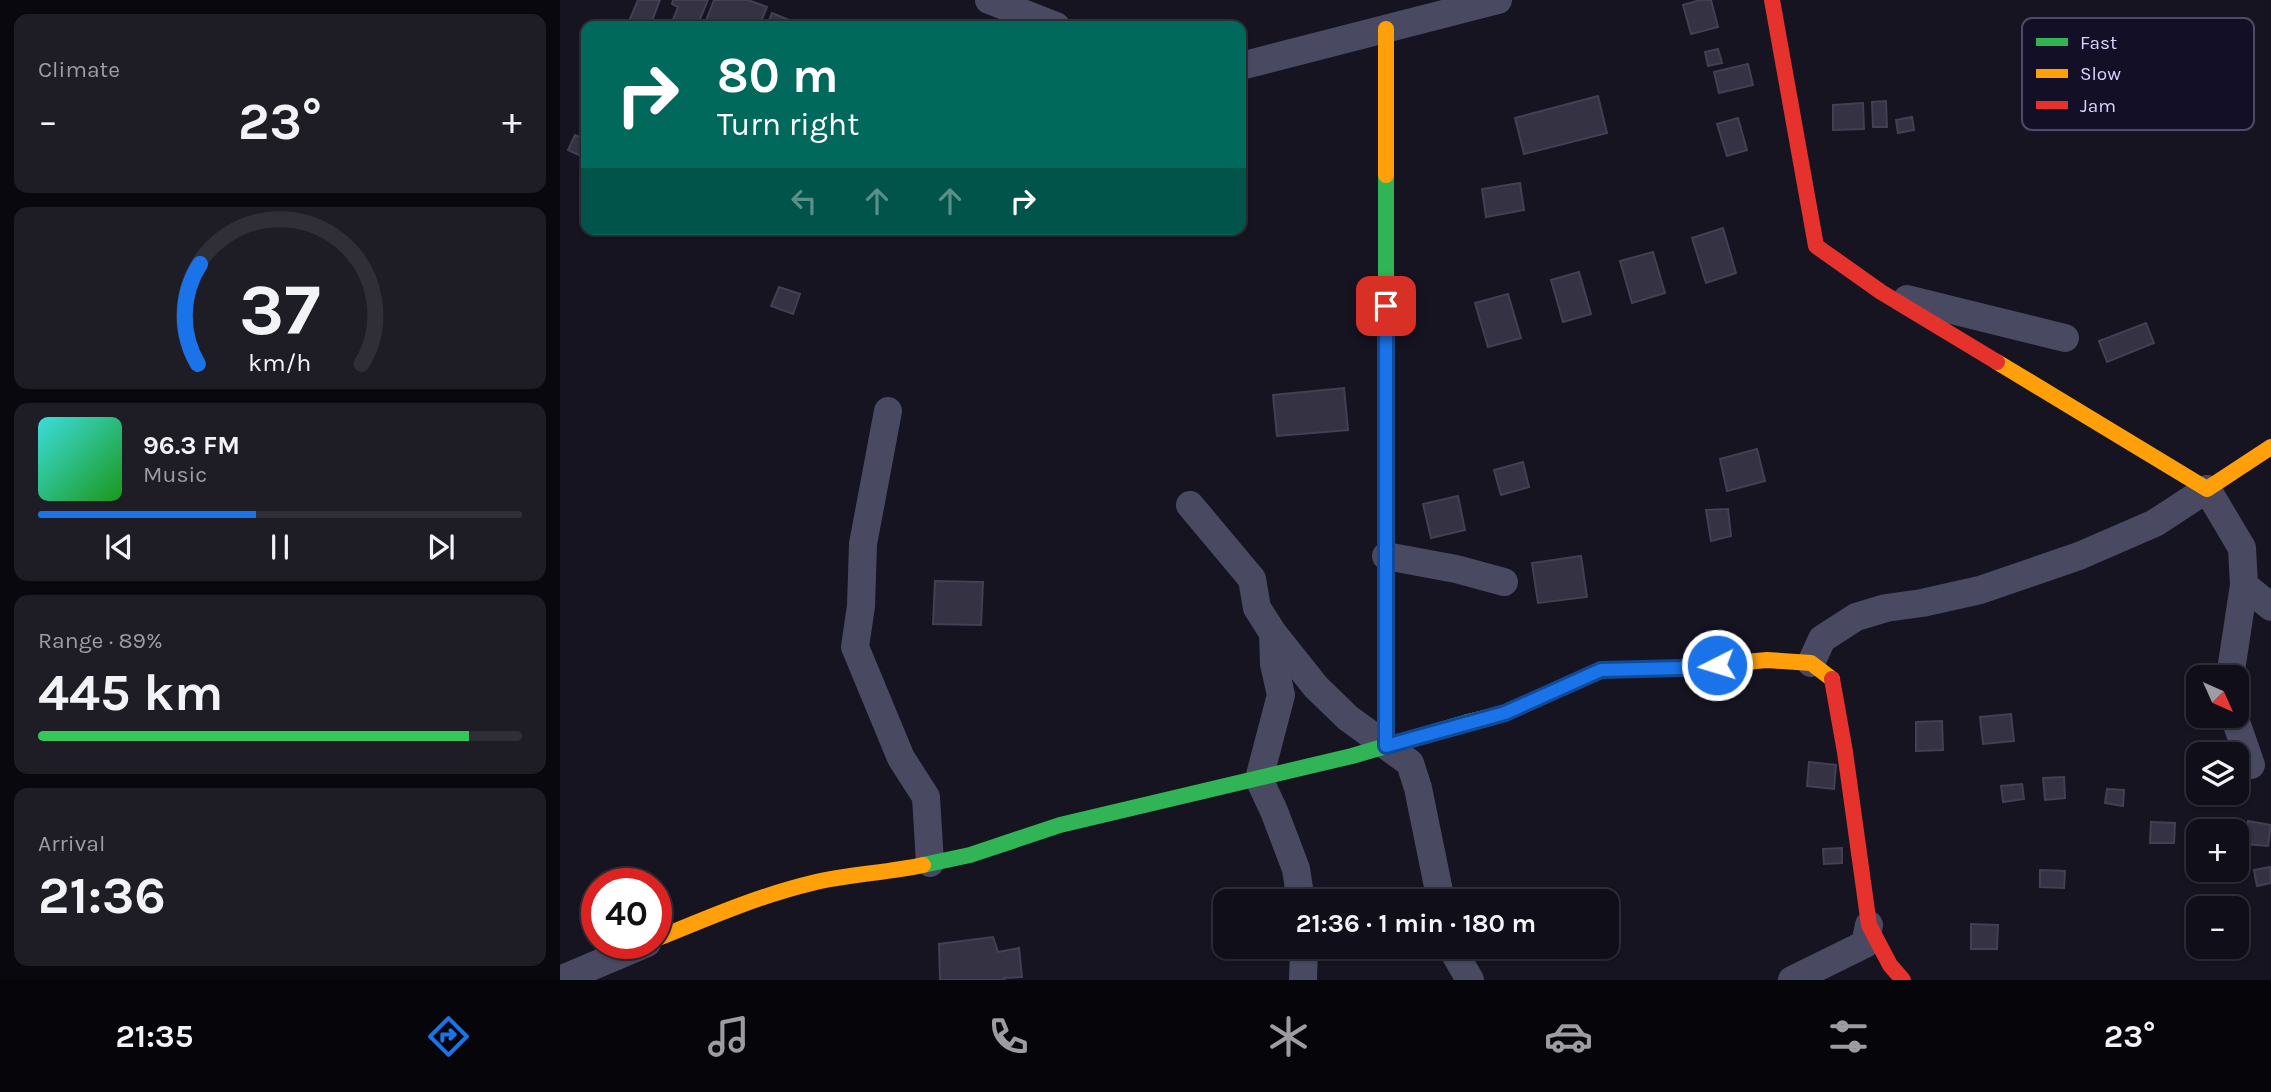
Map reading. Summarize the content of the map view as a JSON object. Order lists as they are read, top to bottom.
{
  "legend": ["Fast", "Slow", "Jam"],
  "north": "bottom right",
  "page": {
    "tile": [
      "Climate",
      ["Range · 89%", "445 km"],
      ["Arrival", "21:36"]
    ],
    "turn": ["80 m", "Turn right"],
    "heat": ["−", "23°", "+"],
    "song": ["96.3 FM", "Music"],
    "map_buttons": ["+", "−"],
    "limit": "40",
    "trip": "21:36 · 1 min · 180 m",
    "tabs": ["21:35", "23°"],
    "gauge": ["37", "km/h"]
  }
}
